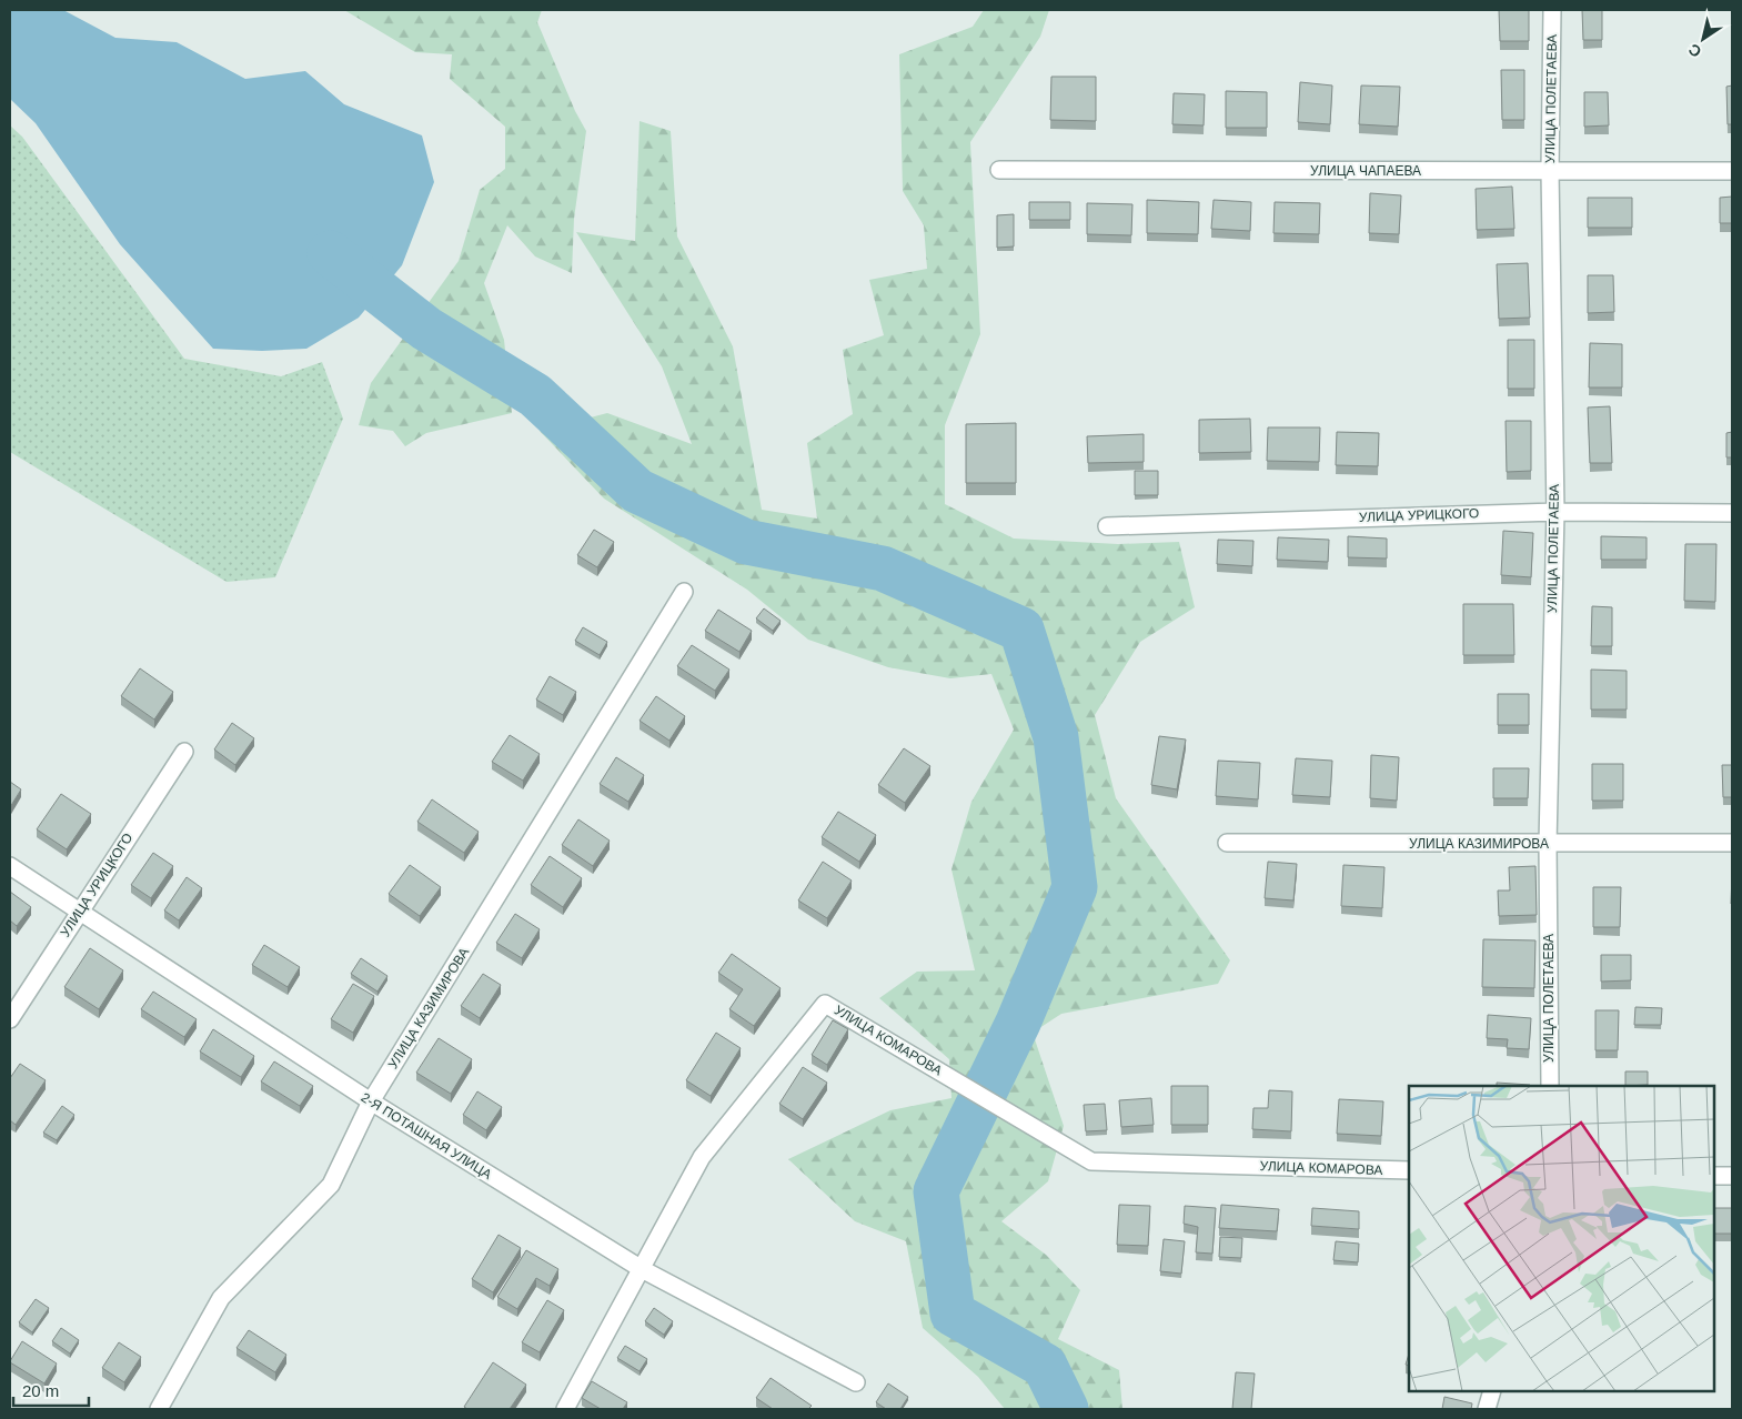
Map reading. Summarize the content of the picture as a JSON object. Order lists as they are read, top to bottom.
{
  "streets": {
    "street": [
      "УЛИЦА ПОЛЕТАЕВА",
      "УЛИЦА ЧАПАЕВА",
      "УЛИЦА УРИЦКОГО",
      "УЛИЦА КАЗИМИРОВА",
      "УЛИЦА КОМАРОВА",
      "2-Я ПОТАШНАЯ УЛИЦА"
    ]
  },
  "crossings": [
    ["УЛИЦА ПОЛЕТАЕВА", "УЛИЦА ЧАПАЕВА"],
    ["УЛИЦА ПОЛЕТАЕВА", "УЛИЦА УРИЦКОГО"],
    ["УЛИЦА ПОЛЕТАЕВА", "УЛИЦА КАЗИМИРОВА"],
    ["УЛИЦА УРИЦКОГО", "2-Я ПОТАШНАЯ УЛИЦА"],
    ["УЛИЦА КАЗИМИРОВА", "2-Я ПОТАШНАЯ УЛИЦА"],
    ["УЛИЦА КОМАРОВА", "2-Я ПОТАШНАЯ УЛИЦА"]
  ],
  "scale_bar": "20 m",
  "north": "bottom left"
}
